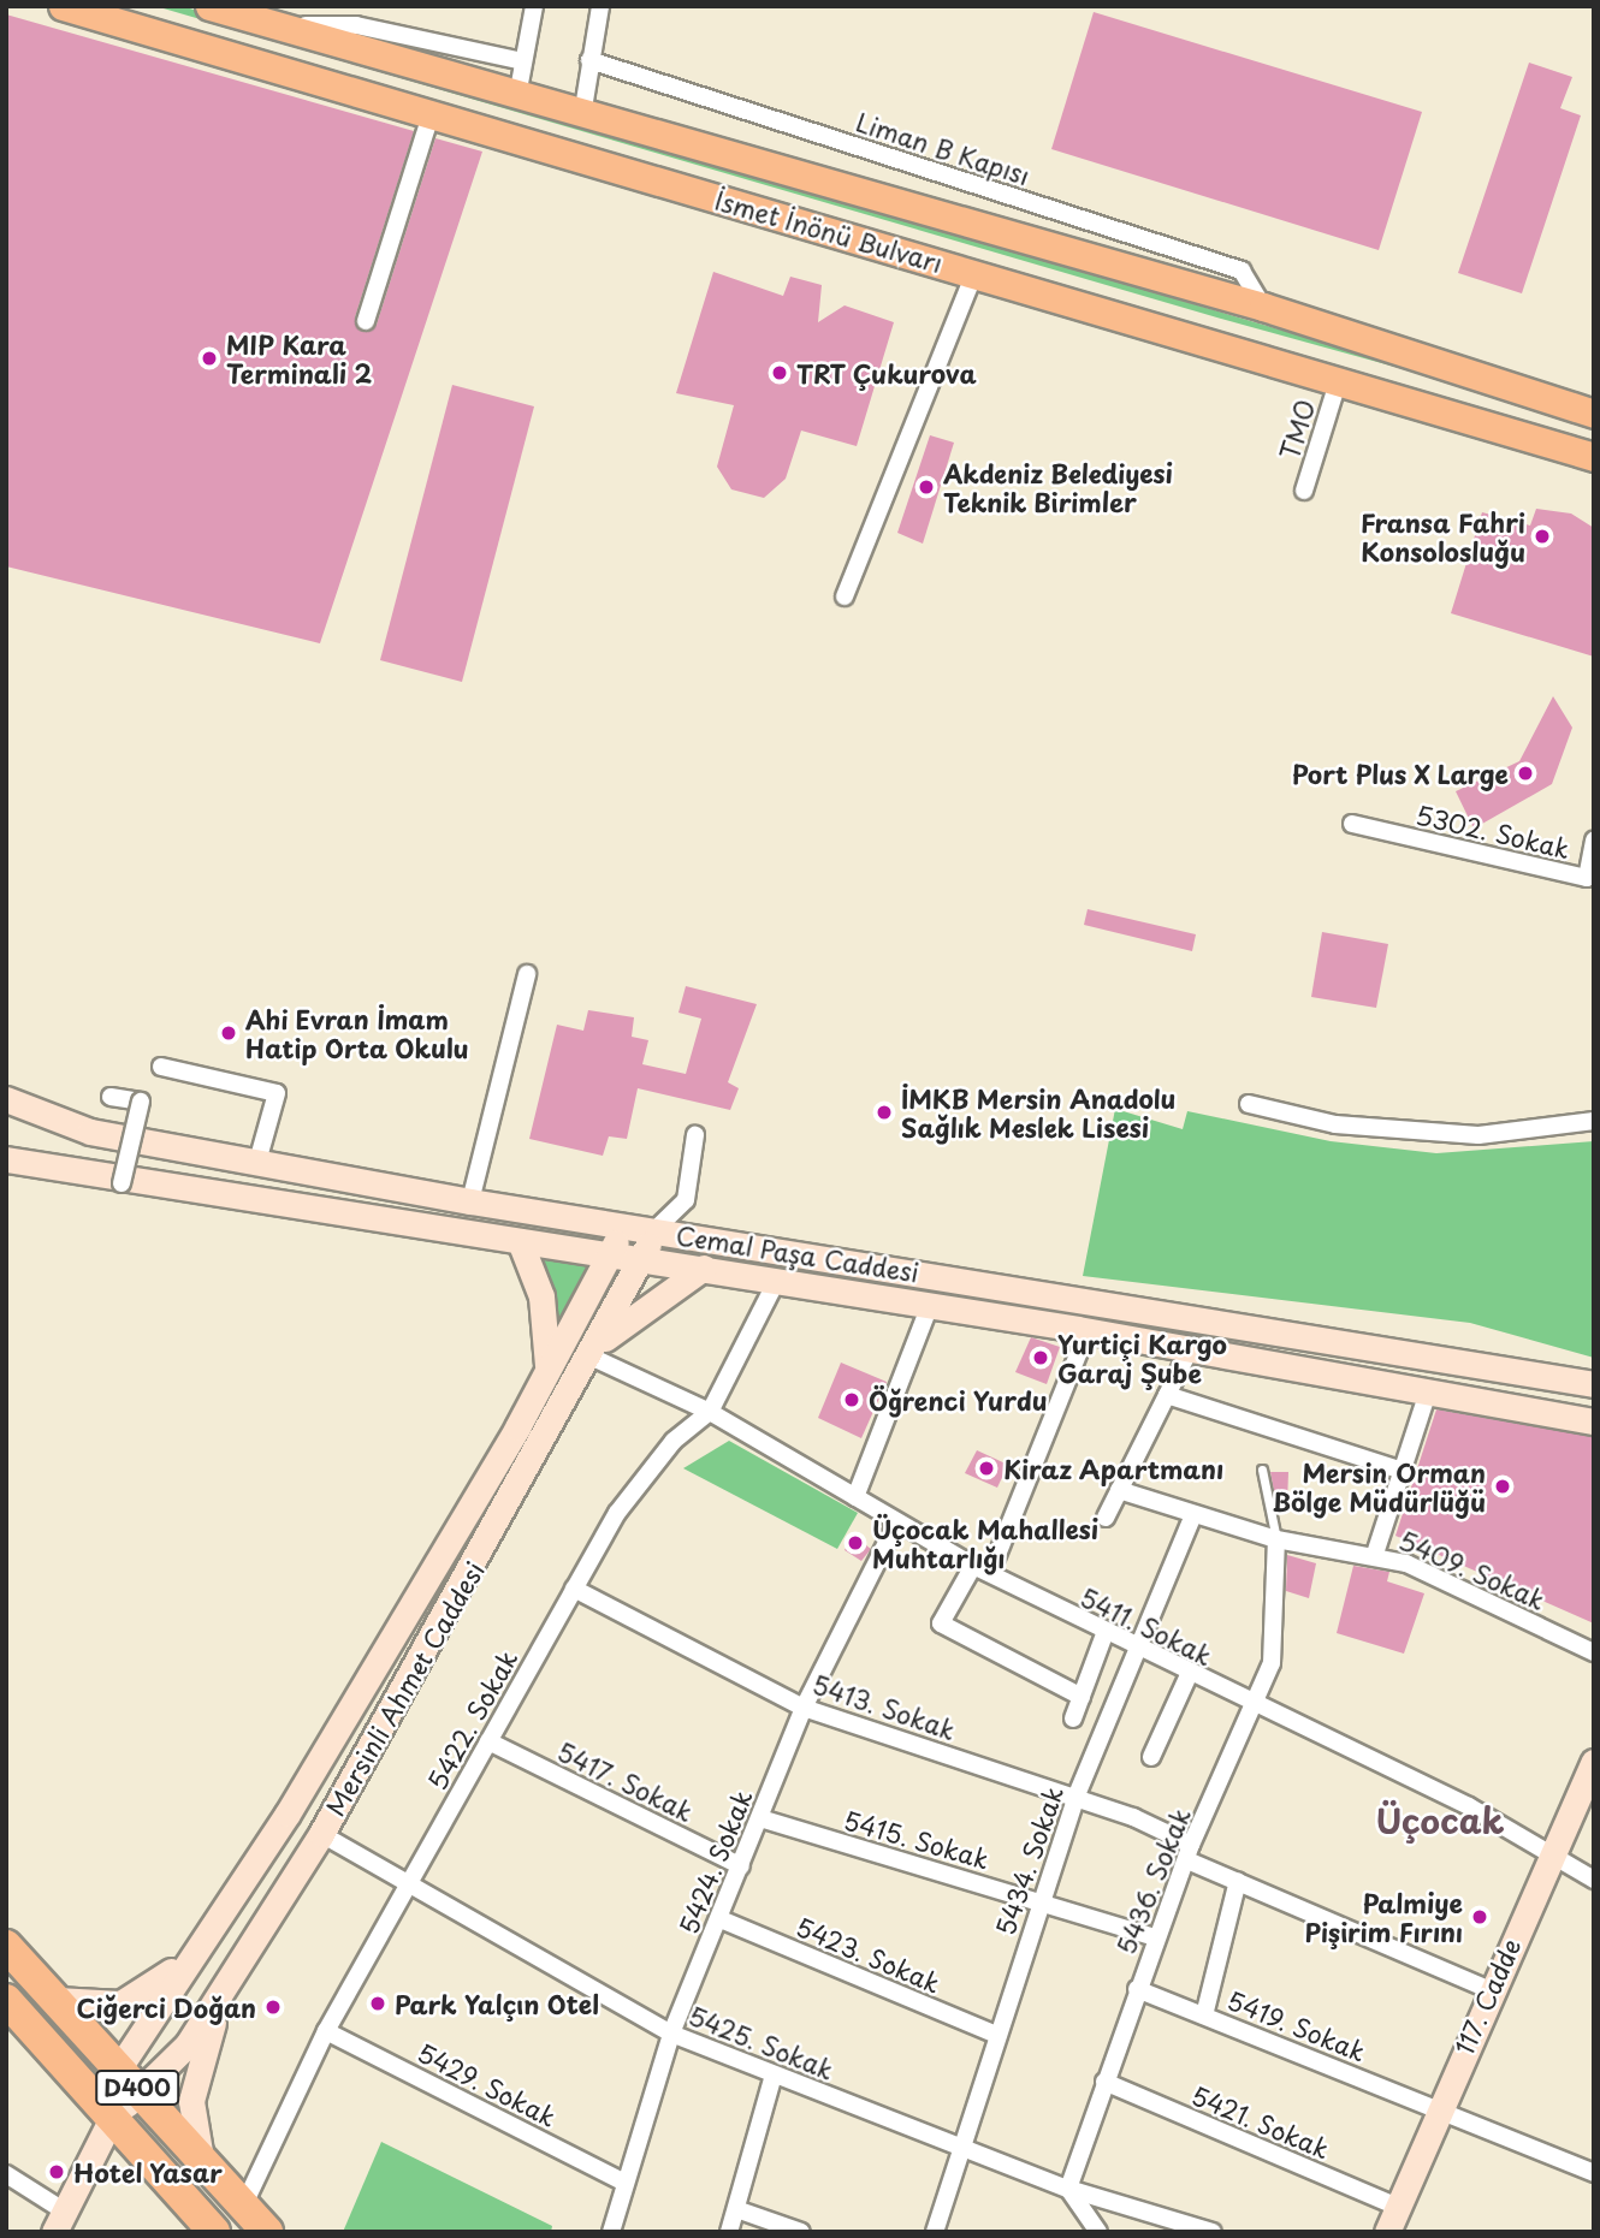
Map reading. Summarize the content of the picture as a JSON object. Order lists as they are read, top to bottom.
{
  "streets": {
    "highway": ["D400"],
    "main road": [
      "İsmet İnönü Bulvarı",
      "Cemal Paşa Caddesi",
      "Mersinli Ahmet Caddesi",
      "117. Cadde"
    ],
    "street": [
      "Liman B Kapısı",
      "TMO",
      "5302. Sokak",
      "5409. Sokak",
      "5411. Sokak",
      "5413. Sokak",
      "5422. Sokak",
      "5417. Sokak",
      "5415. Sokak",
      "5434. Sokak",
      "5424. Sokak",
      "5436. Sokak",
      "5423. Sokak",
      "5419. Sokak",
      "5425. Sokak",
      "5429. Sokak",
      "5421. Sokak"
    ]
  },
  "crossings": [
    ["Liman B Kapısı", "İsmet İnönü Bulvarı"],
    ["İsmet İnönü Bulvarı", "TMO"],
    ["Cemal Paşa Caddesi", "Mersinli Ahmet Caddesi"],
    ["Cemal Paşa Caddesi", "5422. Sokak"],
    ["5409. Sokak", "5434. Sokak"],
    ["5409. Sokak", "5436. Sokak"],
    ["5411. Sokak", "Mersinli Ahmet Caddesi"],
    ["5411. Sokak", "5422. Sokak"],
    ["5411. Sokak", "5434. Sokak"],
    ["5411. Sokak", "5424. Sokak"],
    ["5411. Sokak", "5436. Sokak"],
    ["5411. Sokak", "117. Cadde"],
    ["Mersinli Ahmet Caddesi", "5425. Sokak"],
    ["Mersinli Ahmet Caddesi", "D400"],
    ["5413. Sokak", "5422. Sokak"],
    ["5413. Sokak", "5434. Sokak"],
    ["5413. Sokak", "5424. Sokak"],
    ["5413. Sokak", "5436. Sokak"],
    ["5413. Sokak", "117. Cadde"],
    ["5422. Sokak", "5417. Sokak"],
    ["5422. Sokak", "5425. Sokak"],
    ["5422. Sokak", "5429. Sokak"],
    ["5422. Sokak", "D400"],
    ["5417. Sokak", "5424. Sokak"],
    ["5415. Sokak", "5434. Sokak"],
    ["5415. Sokak", "5424. Sokak"],
    ["5415. Sokak", "5436. Sokak"],
    ["5434. Sokak", "5423. Sokak"],
    ["5434. Sokak", "5425. Sokak"],
    ["5424. Sokak", "5423. Sokak"],
    ["5424. Sokak", "5425. Sokak"],
    ["5424. Sokak", "5429. Sokak"],
    ["5436. Sokak", "5419. Sokak"],
    ["5436. Sokak", "5425. Sokak"],
    ["5436. Sokak", "5421. Sokak"],
    ["117. Cadde", "5419. Sokak"],
    ["117. Cadde", "5421. Sokak"]
  ],
  "districts": ["Üçocak"],
  "places": [
    "MIP Kara Terminali 2",
    "TRT Çukurova",
    "Akdeniz Belediyesi Teknik Birimler",
    "Fransa Fahri Konsolosluğu",
    "Port Plus X Large",
    "Ahi Evran İmam Hatip Orta Okulu",
    "İMKB Mersin Anadolu Sağlık Meslek Lisesi",
    "Yurtiçi Kargo Garaj Şube",
    "Öğrenci Yurdu",
    "Kiraz Apartmanı",
    "Mersin Orman Bölge Müdürlüğü",
    "Üçocak Mahallesi Muhtarlığı",
    "Palmiye Pişirim Fırını",
    "Park Yalçın Otel",
    "Ciğerci Doğan",
    "Hotel Yasar"
  ]
}
